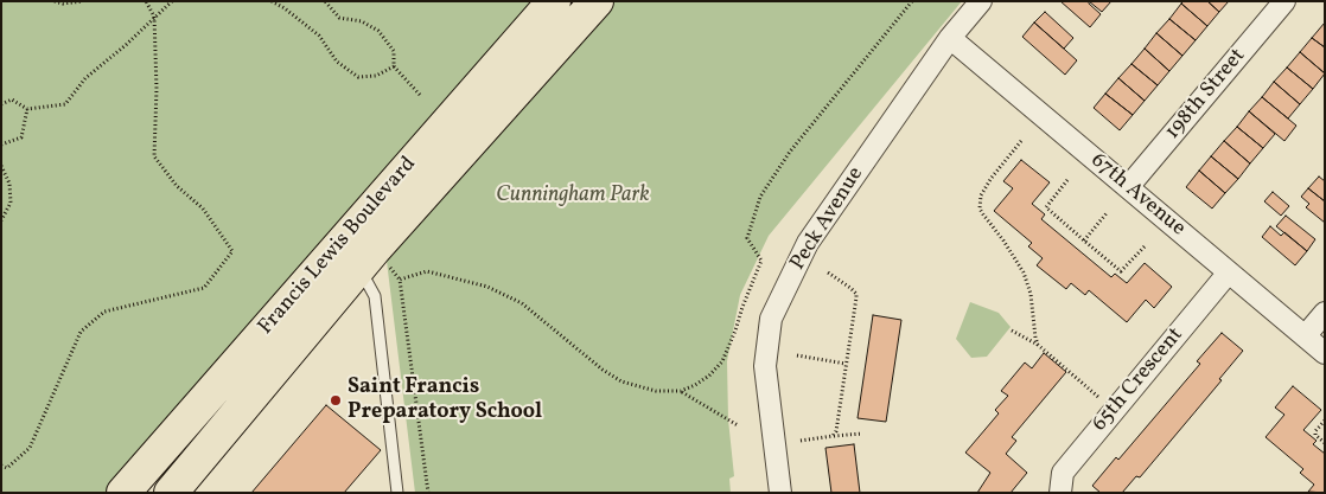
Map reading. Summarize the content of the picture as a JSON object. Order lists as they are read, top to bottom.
{
  "streets": {
    "main road": ["Francis Lewis Boulevard"],
    "street": [
      "198th Street",
      "67th Avenue",
      "Peck Avenue",
      "65th Crescent"
    ]
  },
  "crossings": [
    ["198th Street", "67th Avenue"],
    ["67th Avenue", "Peck Avenue"],
    ["67th Avenue", "65th Crescent"]
  ],
  "parks": ["Cunningham Park"],
  "places": ["Saint Francis Preparatory School"]
}
